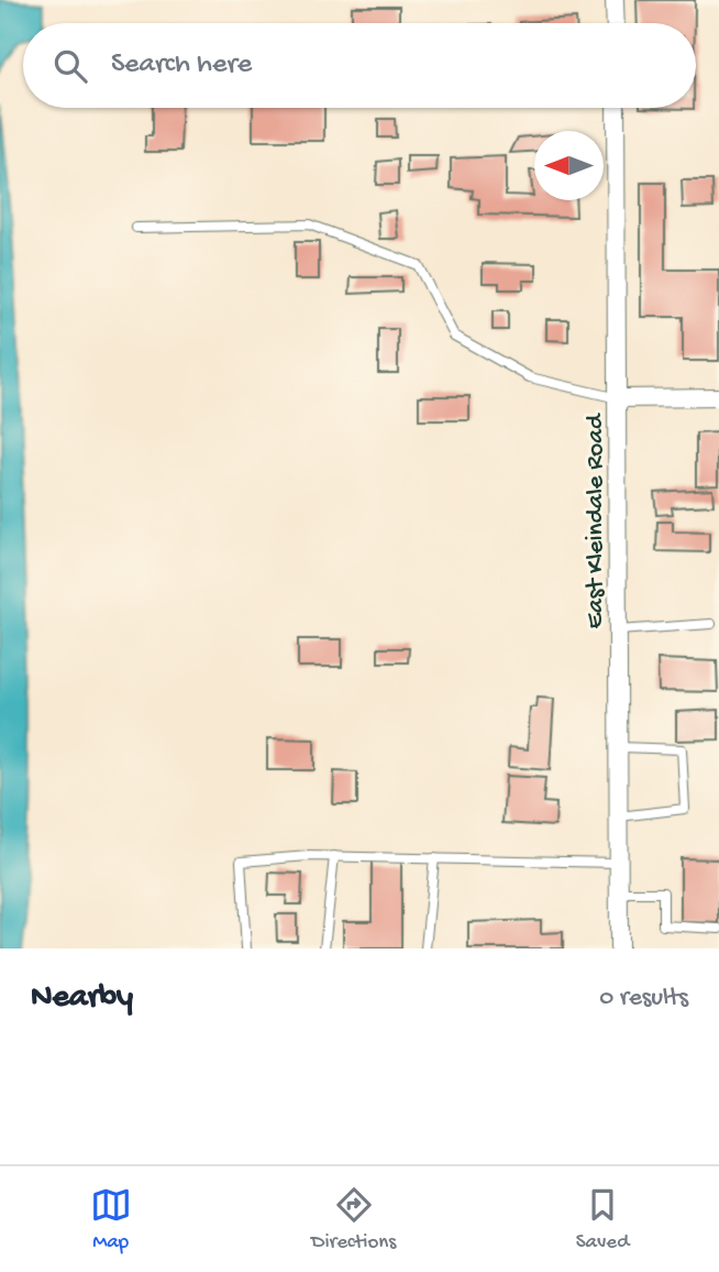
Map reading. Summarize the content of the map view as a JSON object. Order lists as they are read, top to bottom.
{
  "streets": {
    "street": ["East Kleindale Road"]
  },
  "north": "left",
  "page": {
    "search": "Search here",
    "heading": ["Nearby", "0 results"],
    "nav": ["Map", "Directions", "Saved"]
  }
}
